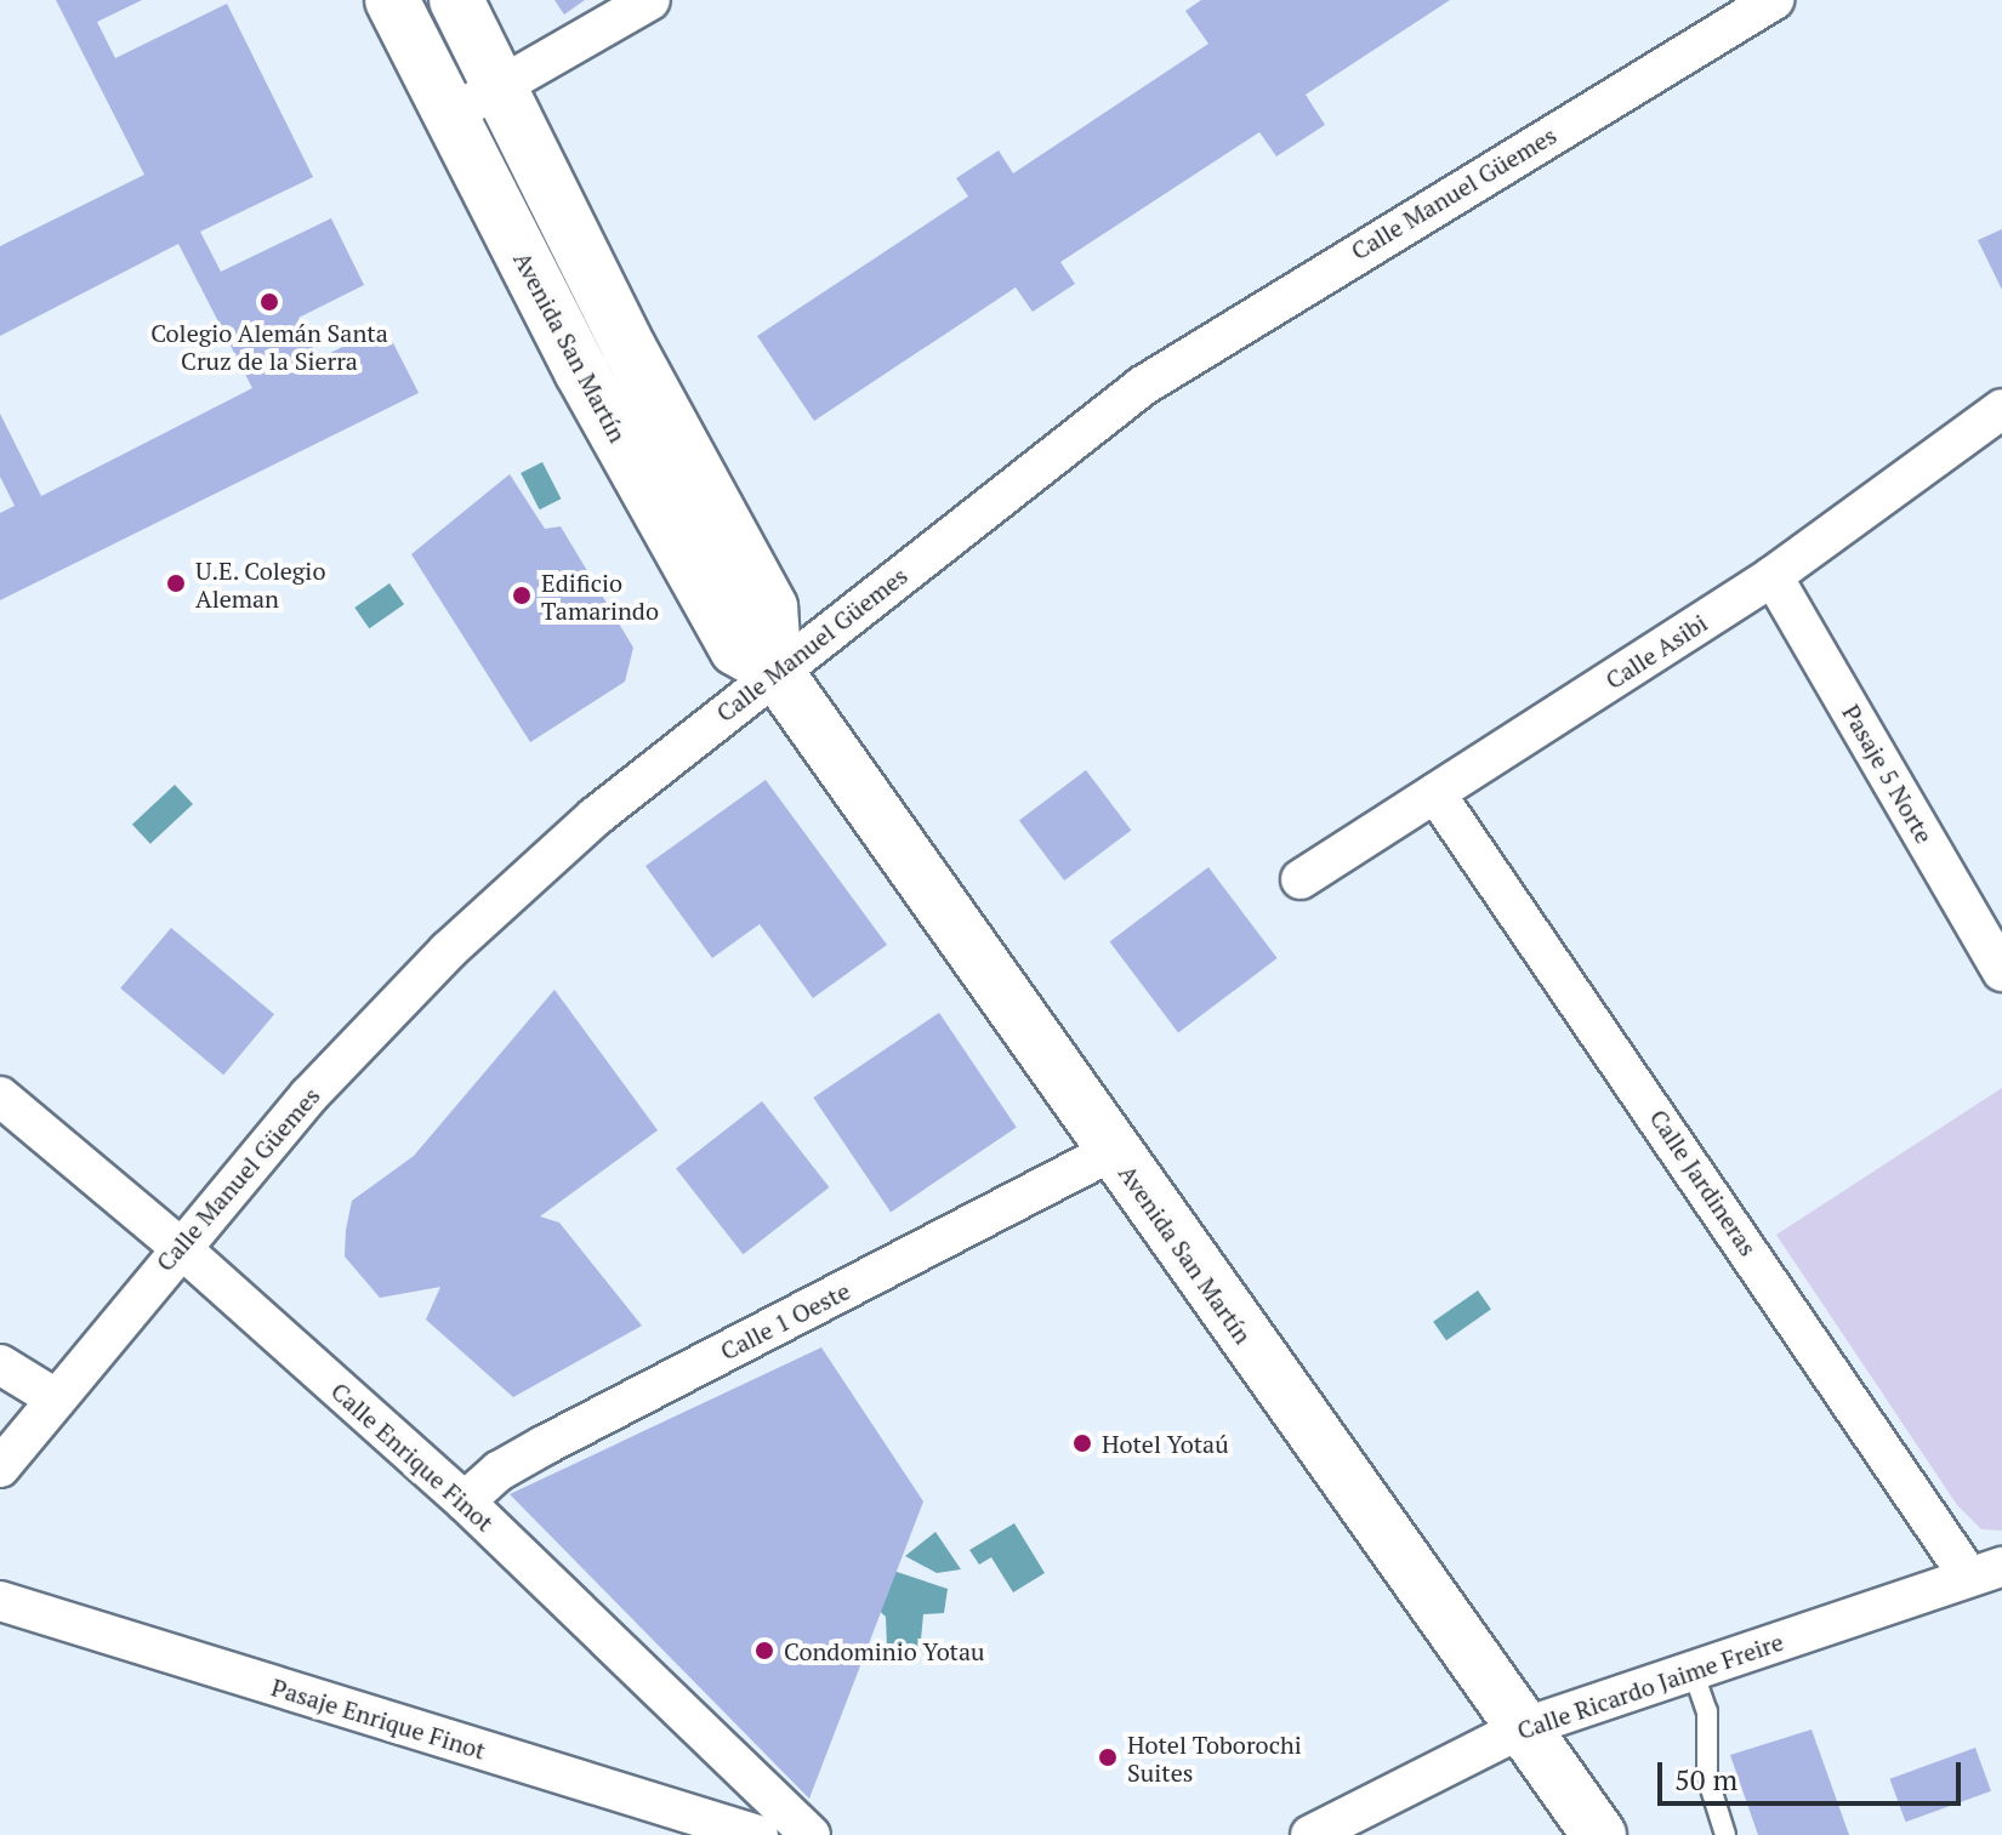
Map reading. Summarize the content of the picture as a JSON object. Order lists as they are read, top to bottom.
{
  "streets": {
    "main road": ["Avenida San Martín"],
    "street": [
      "Calle Manuel Güemes",
      "Calle Asibi",
      "Pasaje 5 Norte",
      "Calle Jardineras",
      "Calle 1 Oeste",
      "Calle Enrique Finot",
      "Calle Ricardo Jaime Freire",
      "Pasaje Enrique Finot"
    ]
  },
  "crossings": [
    ["Calle Manuel Güemes", "Avenida San Martín"],
    ["Calle Manuel Güemes", "Calle Enrique Finot"],
    ["Avenida San Martín", "Calle 1 Oeste"],
    ["Avenida San Martín", "Calle Ricardo Jaime Freire"],
    ["Calle Asibi", "Pasaje 5 Norte"],
    ["Calle Asibi", "Calle Jardineras"],
    ["Calle Jardineras", "Calle Ricardo Jaime Freire"],
    ["Calle 1 Oeste", "Calle Enrique Finot"]
  ],
  "places": [
    "Colegio Alemán Santa Cruz de la Sierra",
    "U.E. Colegio Aleman",
    "Edificio Tamarindo",
    "Hotel Yotaú",
    "Condominio Yotau",
    "Hotel Toborochi Suites"
  ],
  "scale_bar": "50 m"
}
